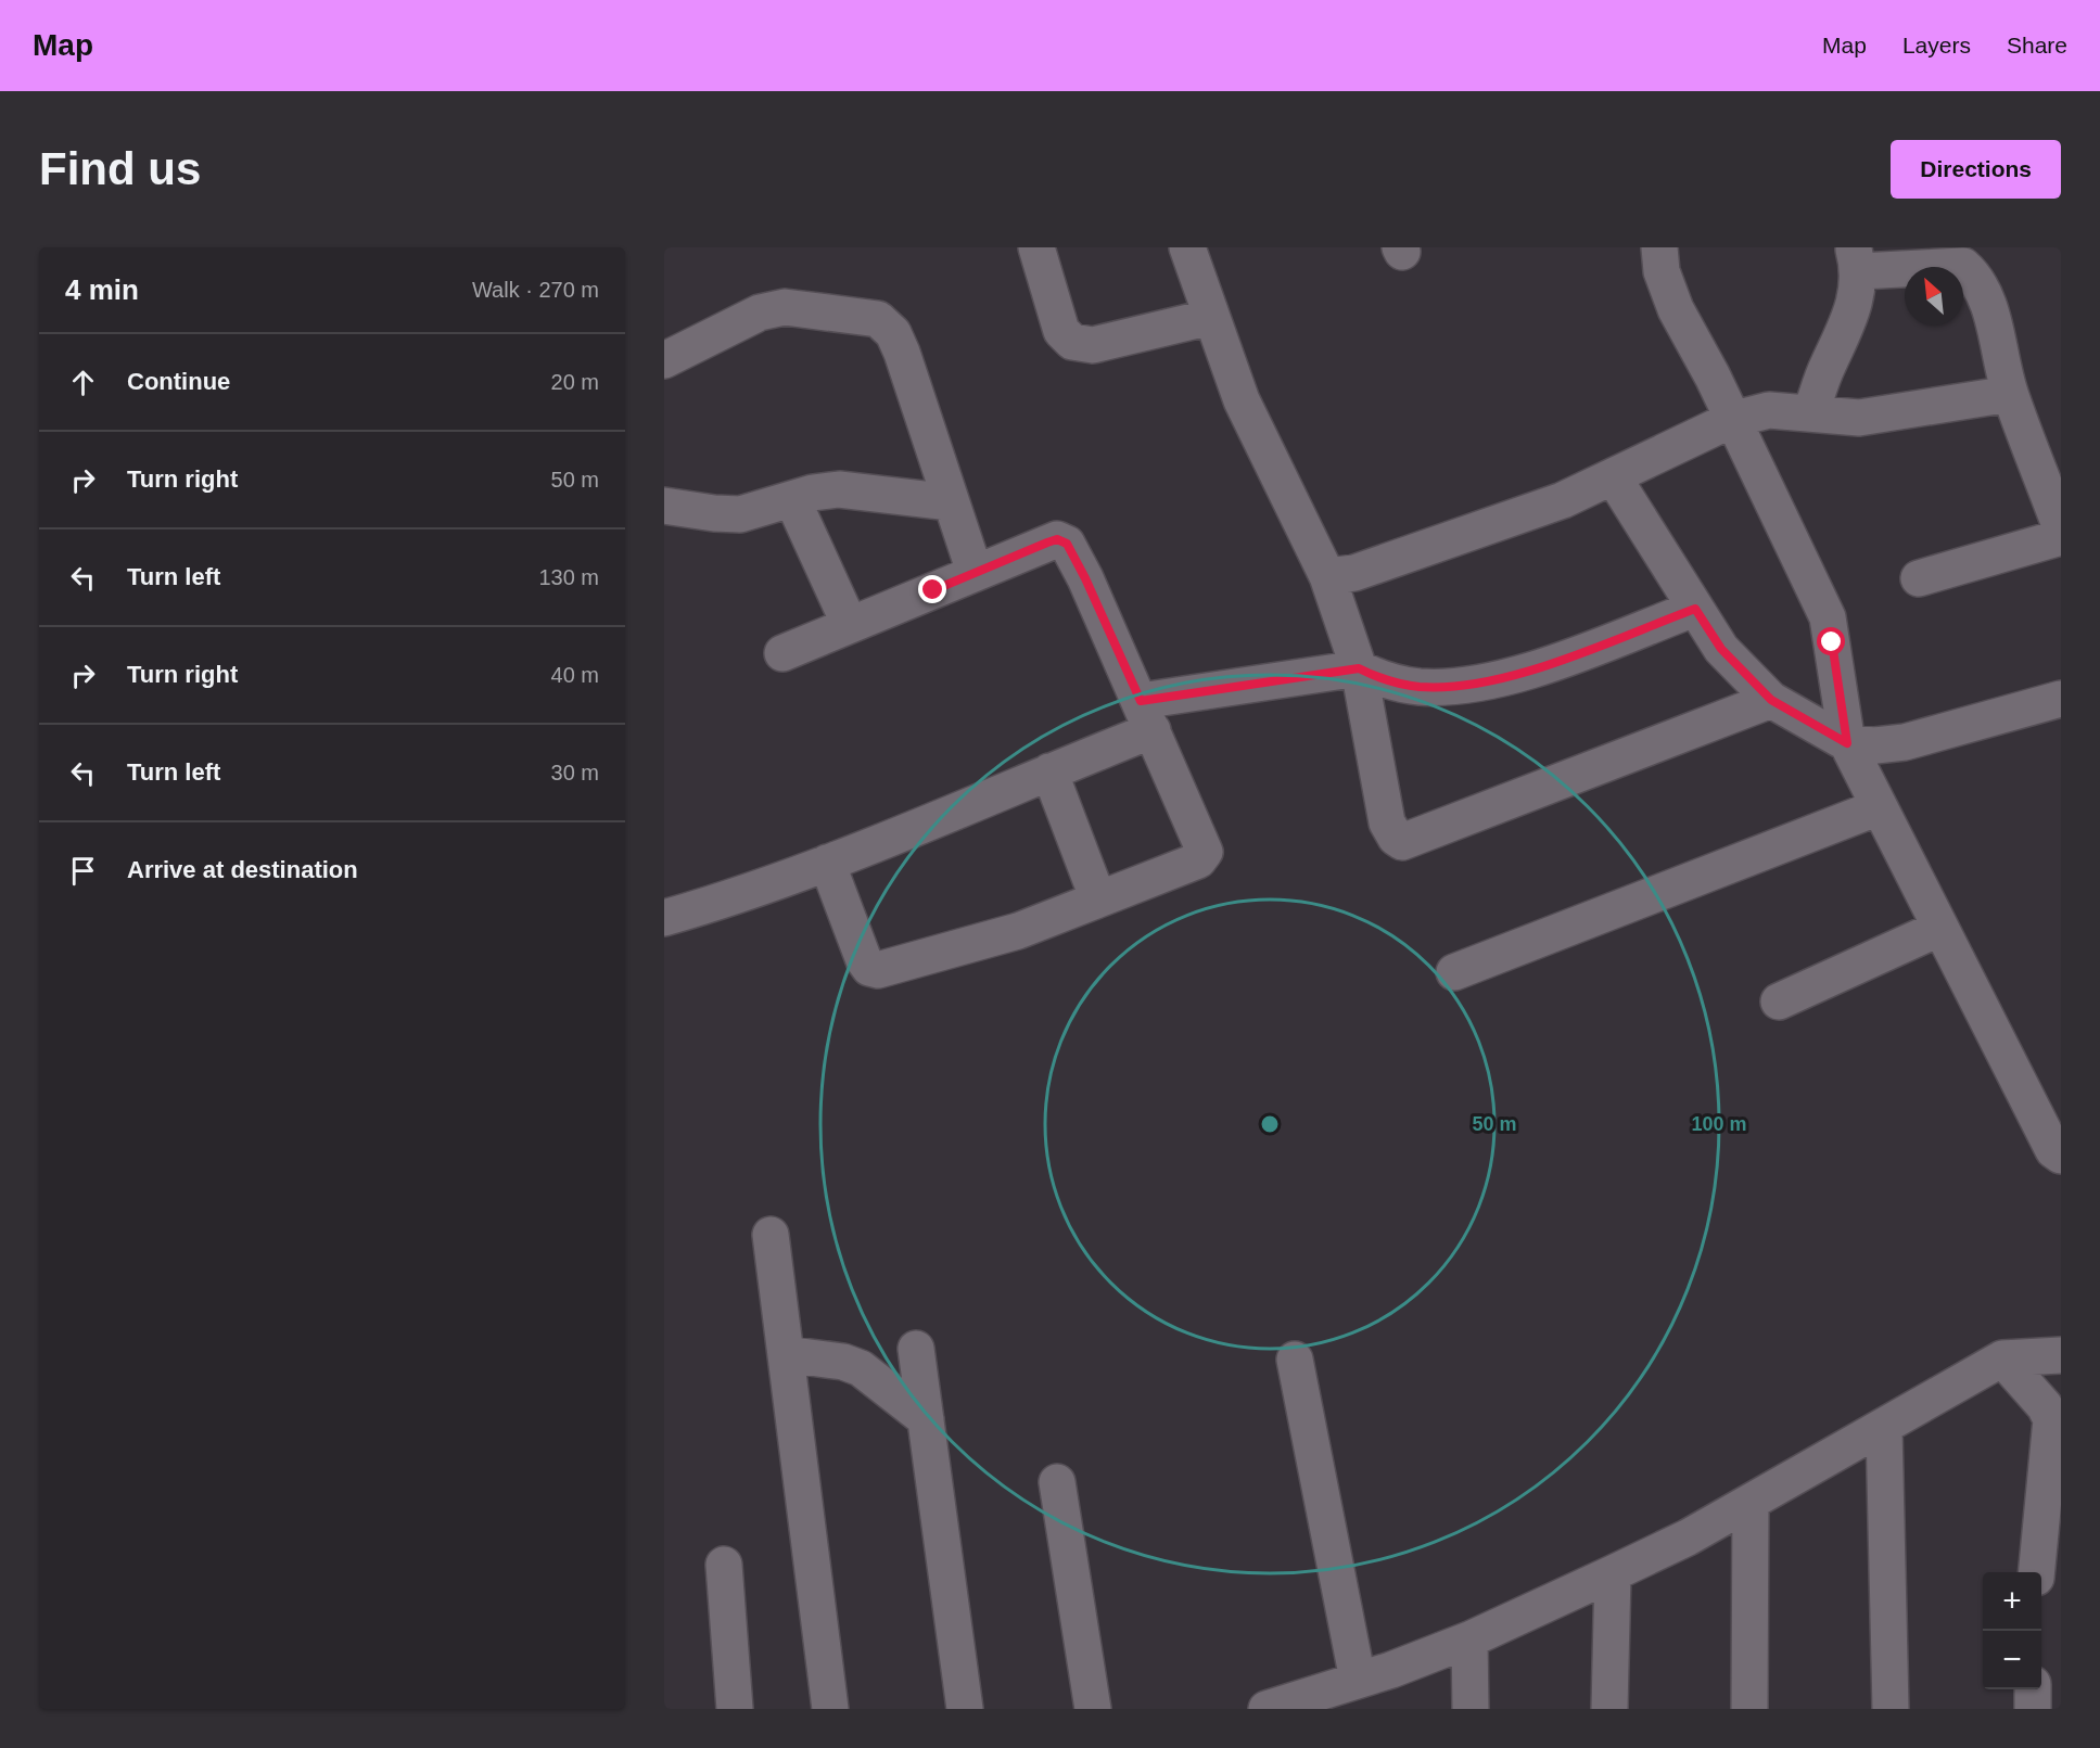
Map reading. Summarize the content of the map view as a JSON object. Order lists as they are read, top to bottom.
{
  "north": "top left",
  "page": {
    "header": "Map",
    "nav": ["Map", "Layers", "Share"],
    "buttons": "Directions",
    "title": "Find us",
    "heading": ["4 min", "Walk · 270 m"],
    "list": [
      ["Continue", "20 m"],
      ["Turn right", "50 m"],
      ["Turn left", "130 m"],
      ["Turn right", "40 m"],
      ["Turn left", "30 m"],
      "Arrive at destination"
    ],
    "map_buttons": ["+", "−"]
  },
  "rings": ["50 m", "100 m"]
}
